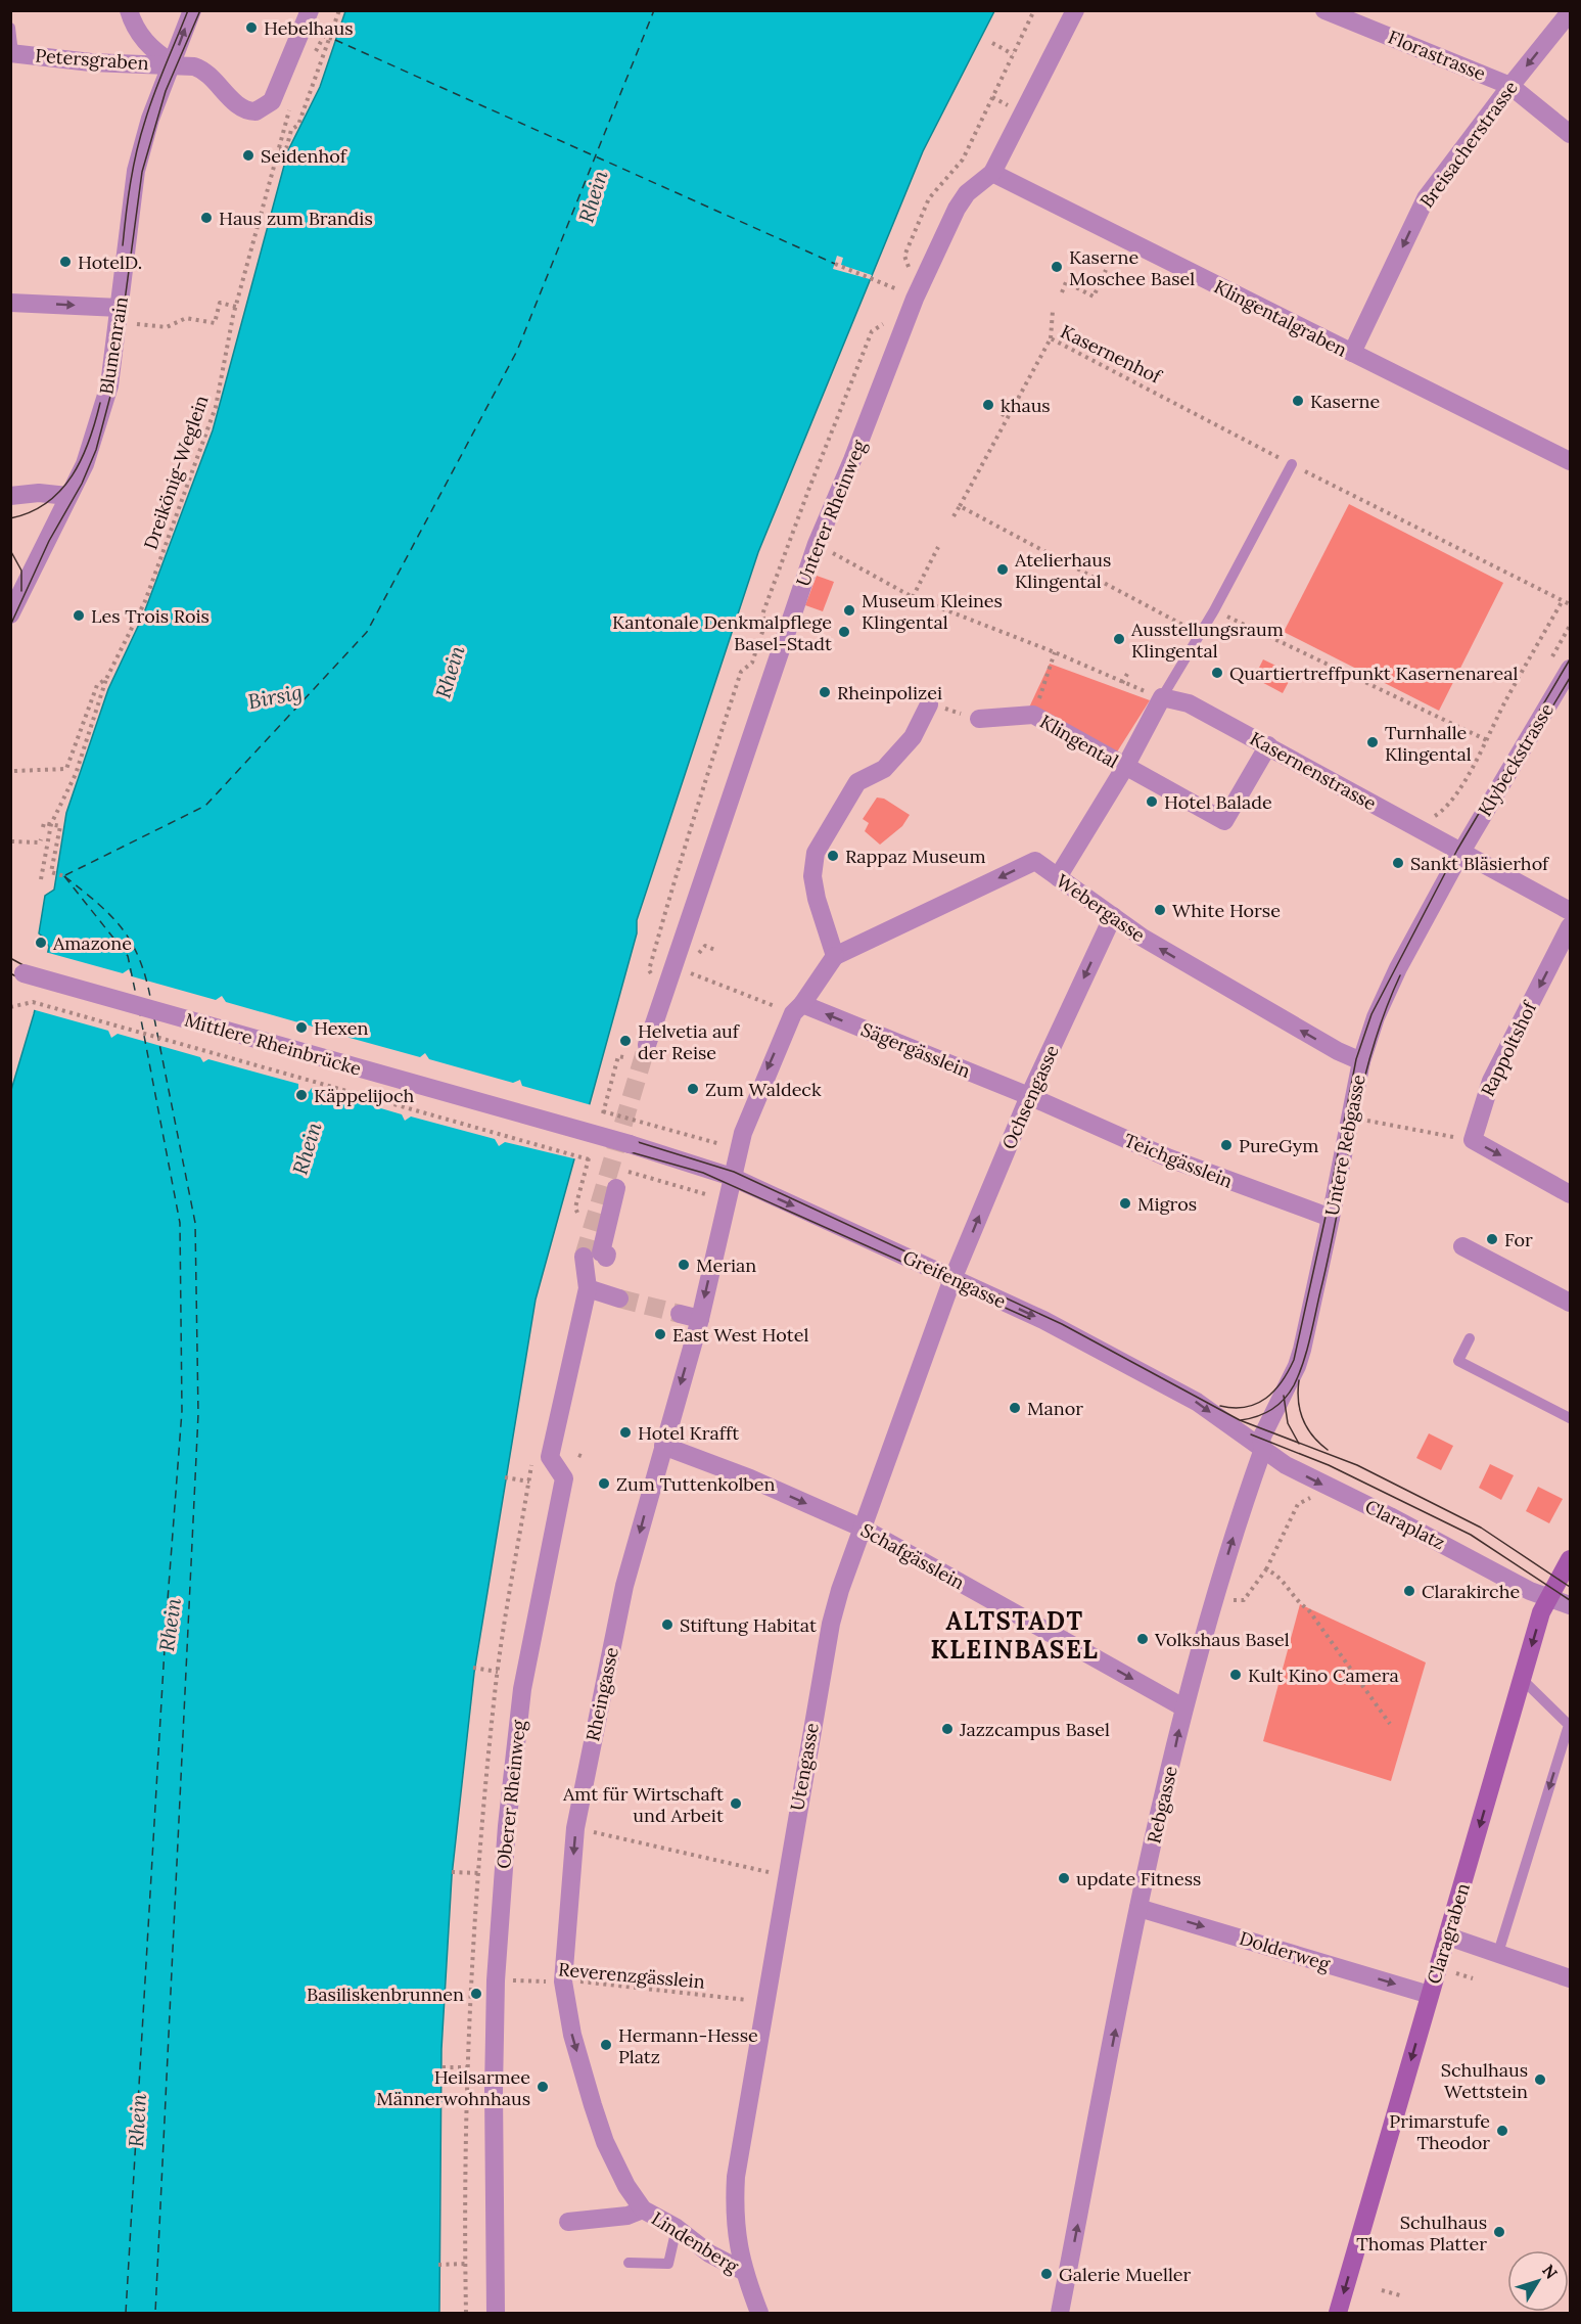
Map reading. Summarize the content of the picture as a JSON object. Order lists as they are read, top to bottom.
{
  "streets": {
    "street": [
      "Florastrasse",
      "Petersgraben",
      "Breisacherstrasse",
      "Klingentalgraben",
      "Blumenrain",
      "Unterer Rheinweg",
      "Klingental",
      "Klybeckstrasse",
      "Kasernenstrasse",
      "Webergasse",
      "Mittlere Rheinbrücke",
      "Rappoltshof",
      "Sägergässlein",
      "Ochsengasse",
      "Untere Rebgasse",
      "Teichgässlein",
      "Greifengasse",
      "Claraplatz",
      "Schafgässlein",
      "Rheingasse",
      "Utengasse",
      "Oberer Rheinweg",
      "Rebgasse",
      "Claragraben",
      "Dolderweg",
      "Lindenberg"
    ],
    "path": ["Kasernenhof", "Dreikönig-Weglein", "Reverenzgässlein"]
  },
  "crossings": [
    ["Florastrasse", "Breisacherstrasse"],
    ["Petersgraben", "Blumenrain"],
    ["Breisacherstrasse", "Klingentalgraben"],
    ["Klingentalgraben", "Unterer Rheinweg"],
    ["Klingental", "Kasernenstrasse"],
    ["Klingental", "Webergasse"],
    ["Klybeckstrasse", "Kasernenstrasse"],
    ["Klybeckstrasse", "Untere Rebgasse"],
    ["Kasernenstrasse", "Untere Rebgasse"],
    ["Webergasse", "Ochsengasse"],
    ["Webergasse", "Untere Rebgasse"],
    ["Webergasse", "Rheingasse"],
    ["Mittlere Rheinbrücke", "Greifengasse"],
    ["Sägergässlein", "Ochsengasse"],
    ["Sägergässlein", "Teichgässlein"],
    ["Sägergässlein", "Rheingasse"],
    ["Ochsengasse", "Teichgässlein"],
    ["Ochsengasse", "Greifengasse"],
    ["Ochsengasse", "Utengasse"],
    ["Untere Rebgasse", "Teichgässlein"],
    ["Untere Rebgasse", "Greifengasse"],
    ["Untere Rebgasse", "Claraplatz"],
    ["Untere Rebgasse", "Rebgasse"],
    ["Greifengasse", "Claraplatz"],
    ["Greifengasse", "Rheingasse"],
    ["Greifengasse", "Utengasse"],
    ["Greifengasse", "Rebgasse"],
    ["Claraplatz", "Rebgasse"],
    ["Claraplatz", "Claragraben"],
    ["Schafgässlein", "Rheingasse"],
    ["Schafgässlein", "Utengasse"],
    ["Schafgässlein", "Rebgasse"],
    ["Rheingasse", "Reverenzgässlein"],
    ["Rheingasse", "Lindenberg"],
    ["Utengasse", "Reverenzgässlein"],
    ["Utengasse", "Lindenberg"],
    ["Oberer Rheinweg", "Reverenzgässlein"],
    ["Rebgasse", "Dolderweg"],
    ["Claragraben", "Dolderweg"]
  ],
  "one_way": [
    "Breisacherstrasse",
    "Webergasse",
    "Rappoltshof",
    "Sägergässlein",
    "Greifengasse",
    "Claraplatz",
    "Schafgässlein",
    "Rheingasse",
    "Rebgasse",
    "Claragraben",
    "Dolderweg"
  ],
  "districts": ["ALTSTADT KLEINBASEL"],
  "water": ["Rhein", "Birsig"],
  "places": [
    "Hebelhaus",
    "Seidenhof",
    "Haus zum Brandis",
    "HotelD.",
    "Kaserne Moschee Basel",
    "Kaserne",
    "khaus",
    "Atelierhaus Klingental",
    "Museum Kleines Klingental",
    "Les Trois Rois",
    "Kantonale Denkmalpflege Basel-Stadt",
    "Ausstellungsraum Klingental",
    "Quartiertreffpunkt Kasernenareal",
    "Rheinpolizei",
    "Turnhalle Klingental",
    "Hotel Balade",
    "Rappaz Museum",
    "Sankt Bläsierhof",
    "White Horse",
    "Amazone",
    "Hexen",
    "Helvetia auf der Reise",
    "Zum Waldeck",
    "Käppelijoch",
    "PureGym",
    "Migros",
    "For",
    "Merian",
    "East West Hotel",
    "Manor",
    "Hotel Krafft",
    "Zum Tuttenkolben",
    "Clarakirche",
    "Stiftung Habitat",
    "Volkshaus Basel",
    "Kult Kino Camera",
    "Jazzcampus Basel",
    "Amt für Wirtschaft und Arbeit",
    "update Fitness",
    "Basiliskenbrunnen",
    "Hermann-Hesse Platz",
    "Schulhaus Wettstein",
    "Heilsarmee Männerwohnhaus",
    "Primarstufe Theodor",
    "Schulhaus Thomas Platter",
    "Galerie Mueller"
  ],
  "north": "top right"
}
